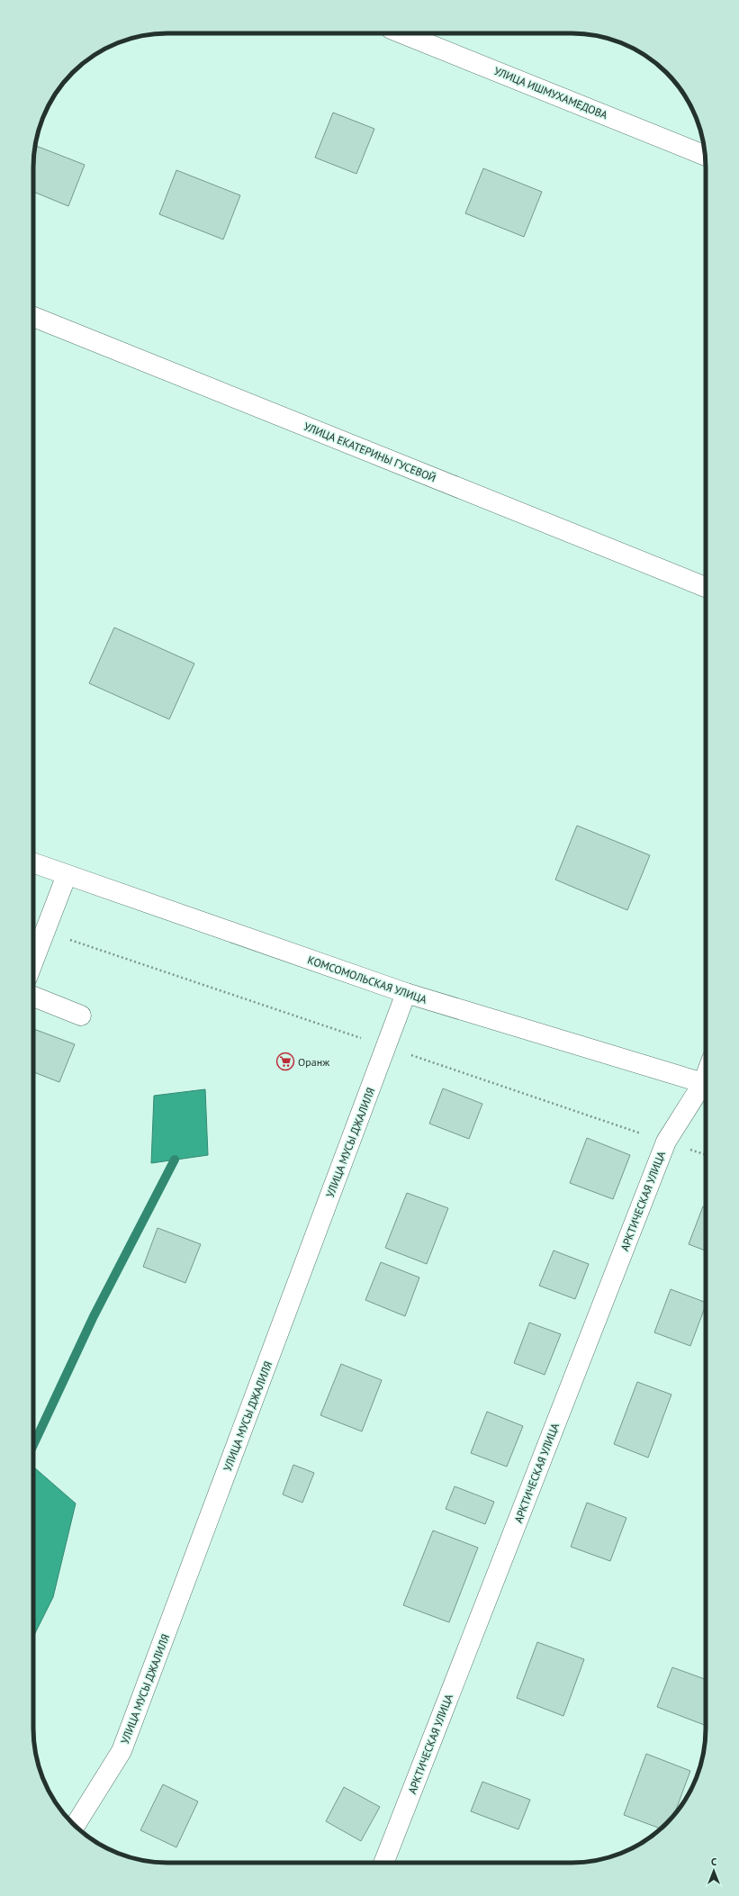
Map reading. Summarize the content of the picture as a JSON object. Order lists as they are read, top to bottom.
{
  "streets": {
    "street": [
      "УЛИЦА ИШМУХАМЕДОВА",
      "УЛИЦА ЕКАТЕРИНЫ ГУСЕВОЙ",
      "КОМСОМОЛЬСКАЯ УЛИЦА",
      "УЛИЦА МУСЫ ДЖАЛИЛЯ",
      "АРКТИЧЕСКАЯ УЛИЦА"
    ]
  },
  "crossings": [
    ["КОМСОМОЛЬСКАЯ УЛИЦА", "УЛИЦА МУСЫ ДЖАЛИЛЯ"]
  ],
  "places": {
    "supermarket": ["Оранж"]
  },
  "north": "top"
}
